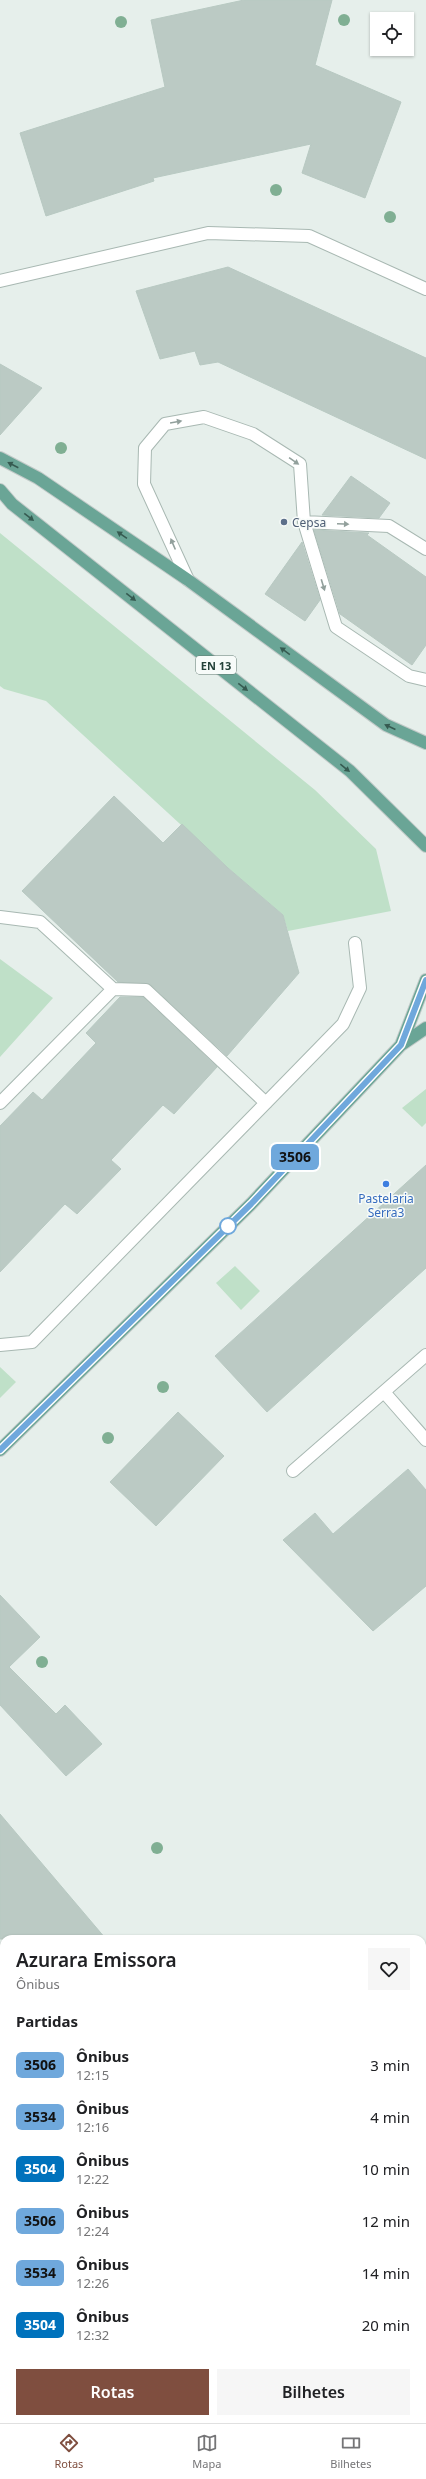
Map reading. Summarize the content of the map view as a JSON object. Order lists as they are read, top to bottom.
{
  "streets": {
    "main road": ["EN 13"]
  },
  "places": ["Cepsa", "Pastelaria Serra3"],
  "lines": ["bus line 3506"],
  "page": {
    "on_map": "3506",
    "heading": [
      ["Azurara Emissora", "Ônibus"],
      "Partidas"
    ],
    "list": [
      {
        "mark": "3506",
        "name": "Ônibus",
        "note": "12:15",
        "value": "3 min"
      },
      {
        "mark": "3534",
        "name": "Ônibus",
        "note": "12:16",
        "value": "4 min"
      },
      {
        "mark": "3504",
        "name": "Ônibus",
        "note": "12:22",
        "value": "10 min"
      },
      {
        "mark": "3506",
        "name": "Ônibus",
        "note": "12:24",
        "value": "12 min"
      },
      {
        "mark": "3534",
        "name": "Ônibus",
        "note": "12:26",
        "value": "14 min"
      },
      {
        "mark": "3504",
        "name": "Ônibus",
        "note": "12:32",
        "value": "20 min"
      }
    ],
    "buttons": ["Rotas", "Bilhetes"],
    "tabs": ["Rotas", "Mapa", "Bilhetes"]
  }
}
